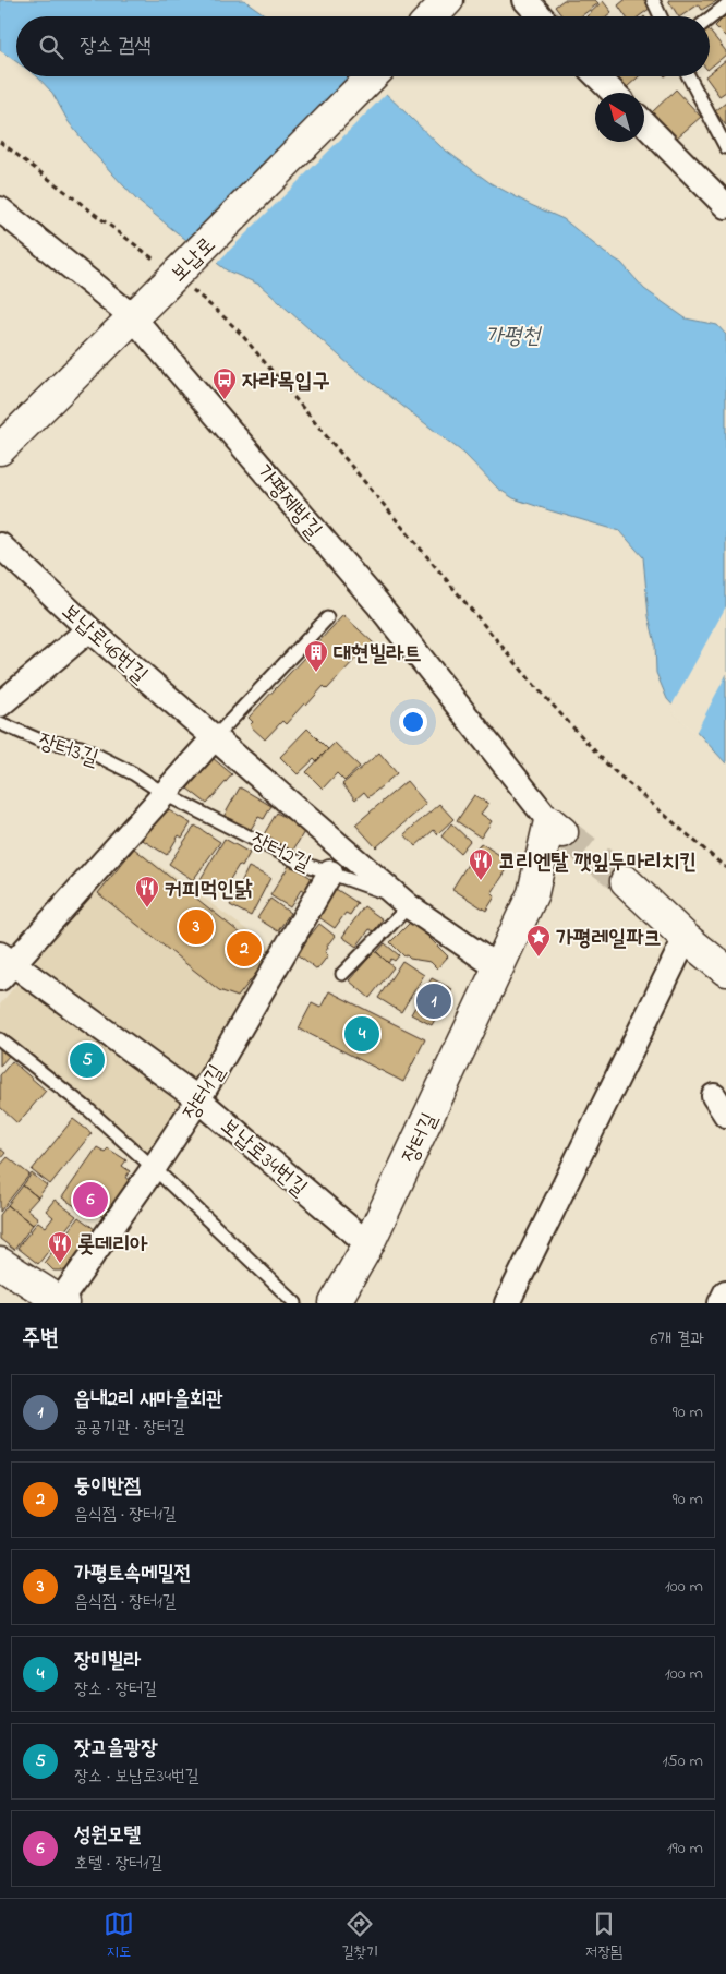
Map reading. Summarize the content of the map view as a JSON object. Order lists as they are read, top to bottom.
{
  "streets": {
    "street": [
      "보납로",
      "가평제방길",
      "보납로46번길",
      "장터1길",
      "장터길",
      "보납로34번길"
    ],
    "lane": ["장터3길", "장터2길"]
  },
  "crossings": [
    ["보납로", "가평제방길"],
    ["가평제방길", "보납로46번길"],
    ["가평제방길", "장터길"],
    ["보납로46번길", "장터2길"],
    ["보납로46번길", "장터길"],
    ["장터3길", "장터2길"],
    ["장터2길", "장터1길"],
    ["장터1길", "보납로34번길"],
    ["장터길", "보납로34번길"]
  ],
  "water": ["가평천"],
  "places": {
    "bus stop": ["자라목입구"],
    "building": ["대현빌라트"],
    "restaurant": ["코리엔탈 깻잎두마리치킨", "커피먹인닭", "롯데리아"],
    "place": ["가평레일파크"]
  },
  "north": "top left",
  "page": {
    "search": "장소 검색",
    "pins": [
      "3",
      "2",
      "1",
      "4",
      "5",
      "6"
    ],
    "heading": ["주변", "6개 결과"],
    "list": [
      {
        "mark": "1",
        "name": "읍내2리 새마을회관",
        "note": "공공기관 · 장터길",
        "value": "90 m"
      },
      {
        "mark": "2",
        "name": "둥이반점",
        "note": "음식점 · 장터1길",
        "value": "90 m"
      },
      {
        "mark": "3",
        "name": "가평토속메밀전",
        "note": "음식점 · 장터1길",
        "value": "100 m"
      },
      {
        "mark": "4",
        "name": "장미빌라",
        "note": "장소 · 장터길",
        "value": "100 m"
      },
      {
        "mark": "5",
        "name": "잣고을광장",
        "note": "장소 · 보납로34번길",
        "value": "150 m"
      },
      {
        "mark": "6",
        "name": "성원모텔",
        "note": "호텔 · 장터1길",
        "value": "190 m"
      }
    ],
    "nav": ["지도", "길찾기", "저장됨"]
  }
}
